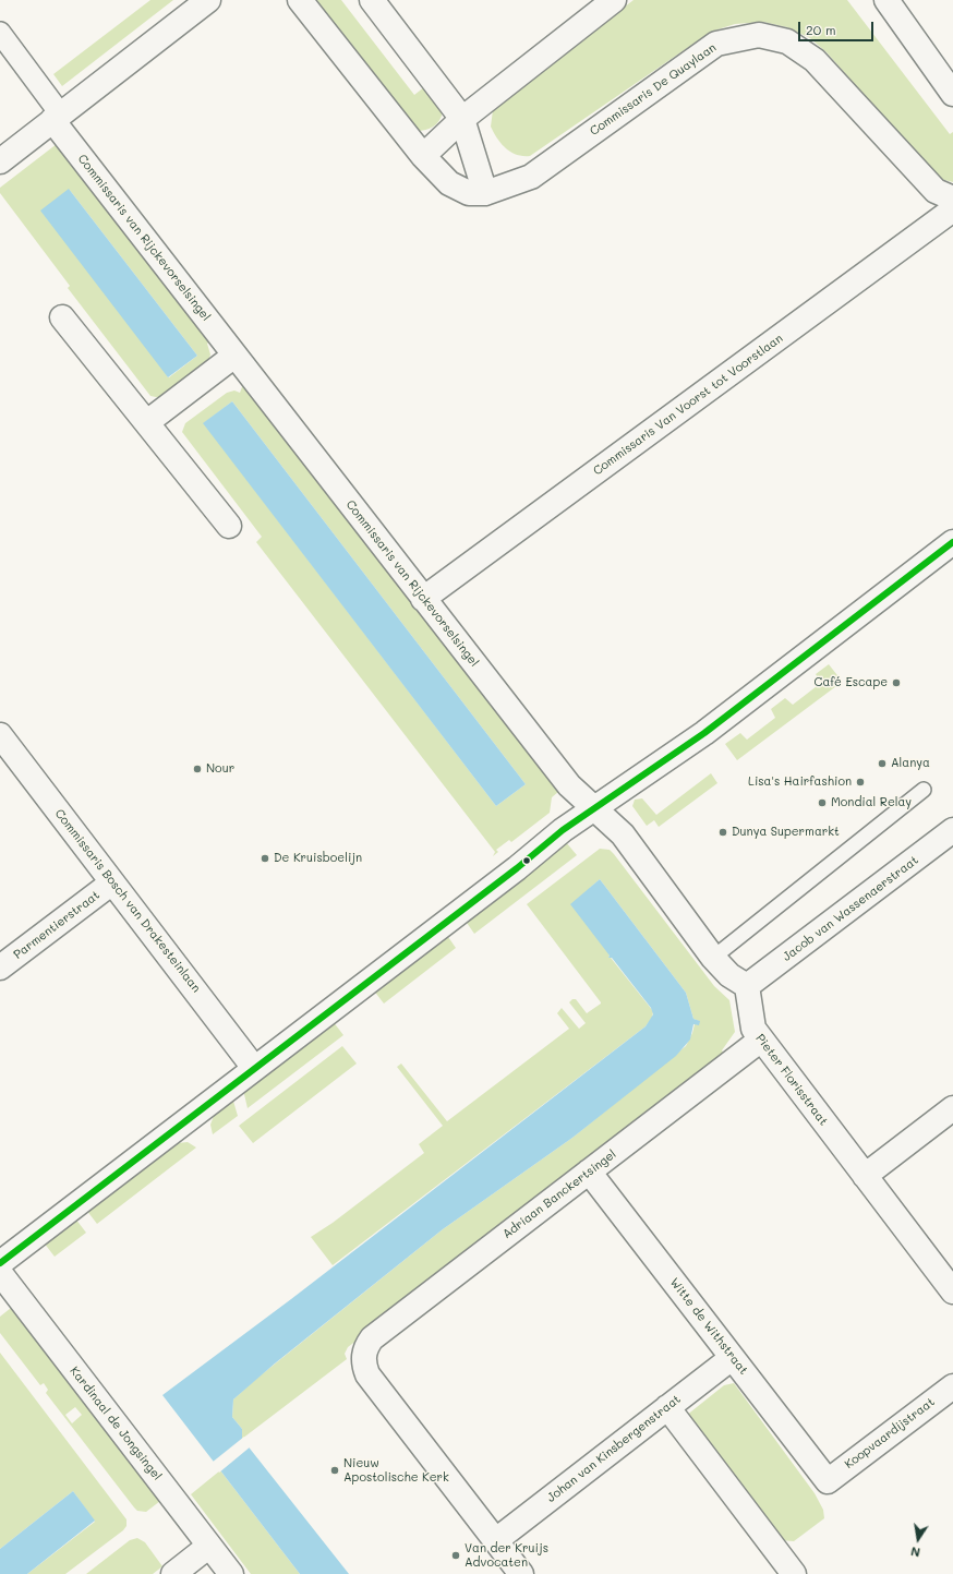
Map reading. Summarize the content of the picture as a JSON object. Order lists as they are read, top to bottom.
{
  "streets": {
    "street": [
      "Commissaris De Quaylaan",
      "Commissaris van Rijckevorselsingel",
      "Commissaris Van Voorst tot Voorstlaan",
      "Commissaris Bosch van Drakesteinlaan",
      "Jacob van Wassenaerstraat",
      "Parmentierstraat",
      "Pieter Florisstraat",
      "Adriaan Banckertsingel",
      "Witte de Withstraat",
      "Kardinaal de Jongsingel",
      "Koopvaardijstraat",
      "Johan van Kinsbergenstraat"
    ]
  },
  "crossings": [
    ["Commissaris van Rijckevorselsingel", "Commissaris Van Voorst tot Voorstlaan"],
    ["Commissaris Bosch van Drakesteinlaan", "Parmentierstraat"],
    ["Jacob van Wassenaerstraat", "Pieter Florisstraat"],
    ["Pieter Florisstraat", "Adriaan Banckertsingel"],
    ["Adriaan Banckertsingel", "Witte de Withstraat"],
    ["Adriaan Banckertsingel", "Johan van Kinsbergenstraat"],
    ["Witte de Withstraat", "Koopvaardijstraat"],
    ["Witte de Withstraat", "Johan van Kinsbergenstraat"]
  ],
  "places": [
    "Café Escape",
    "Alanya",
    "Nour",
    "Lisa's Hairfashion",
    "Mondial Relay",
    "Dunya Supermarkt",
    "De Kruisboelijn",
    "Nieuw Apostolische Kerk",
    "Van der Kruijs Advocaten"
  ],
  "scale_bar": "20 m",
  "north": "bottom"
}
